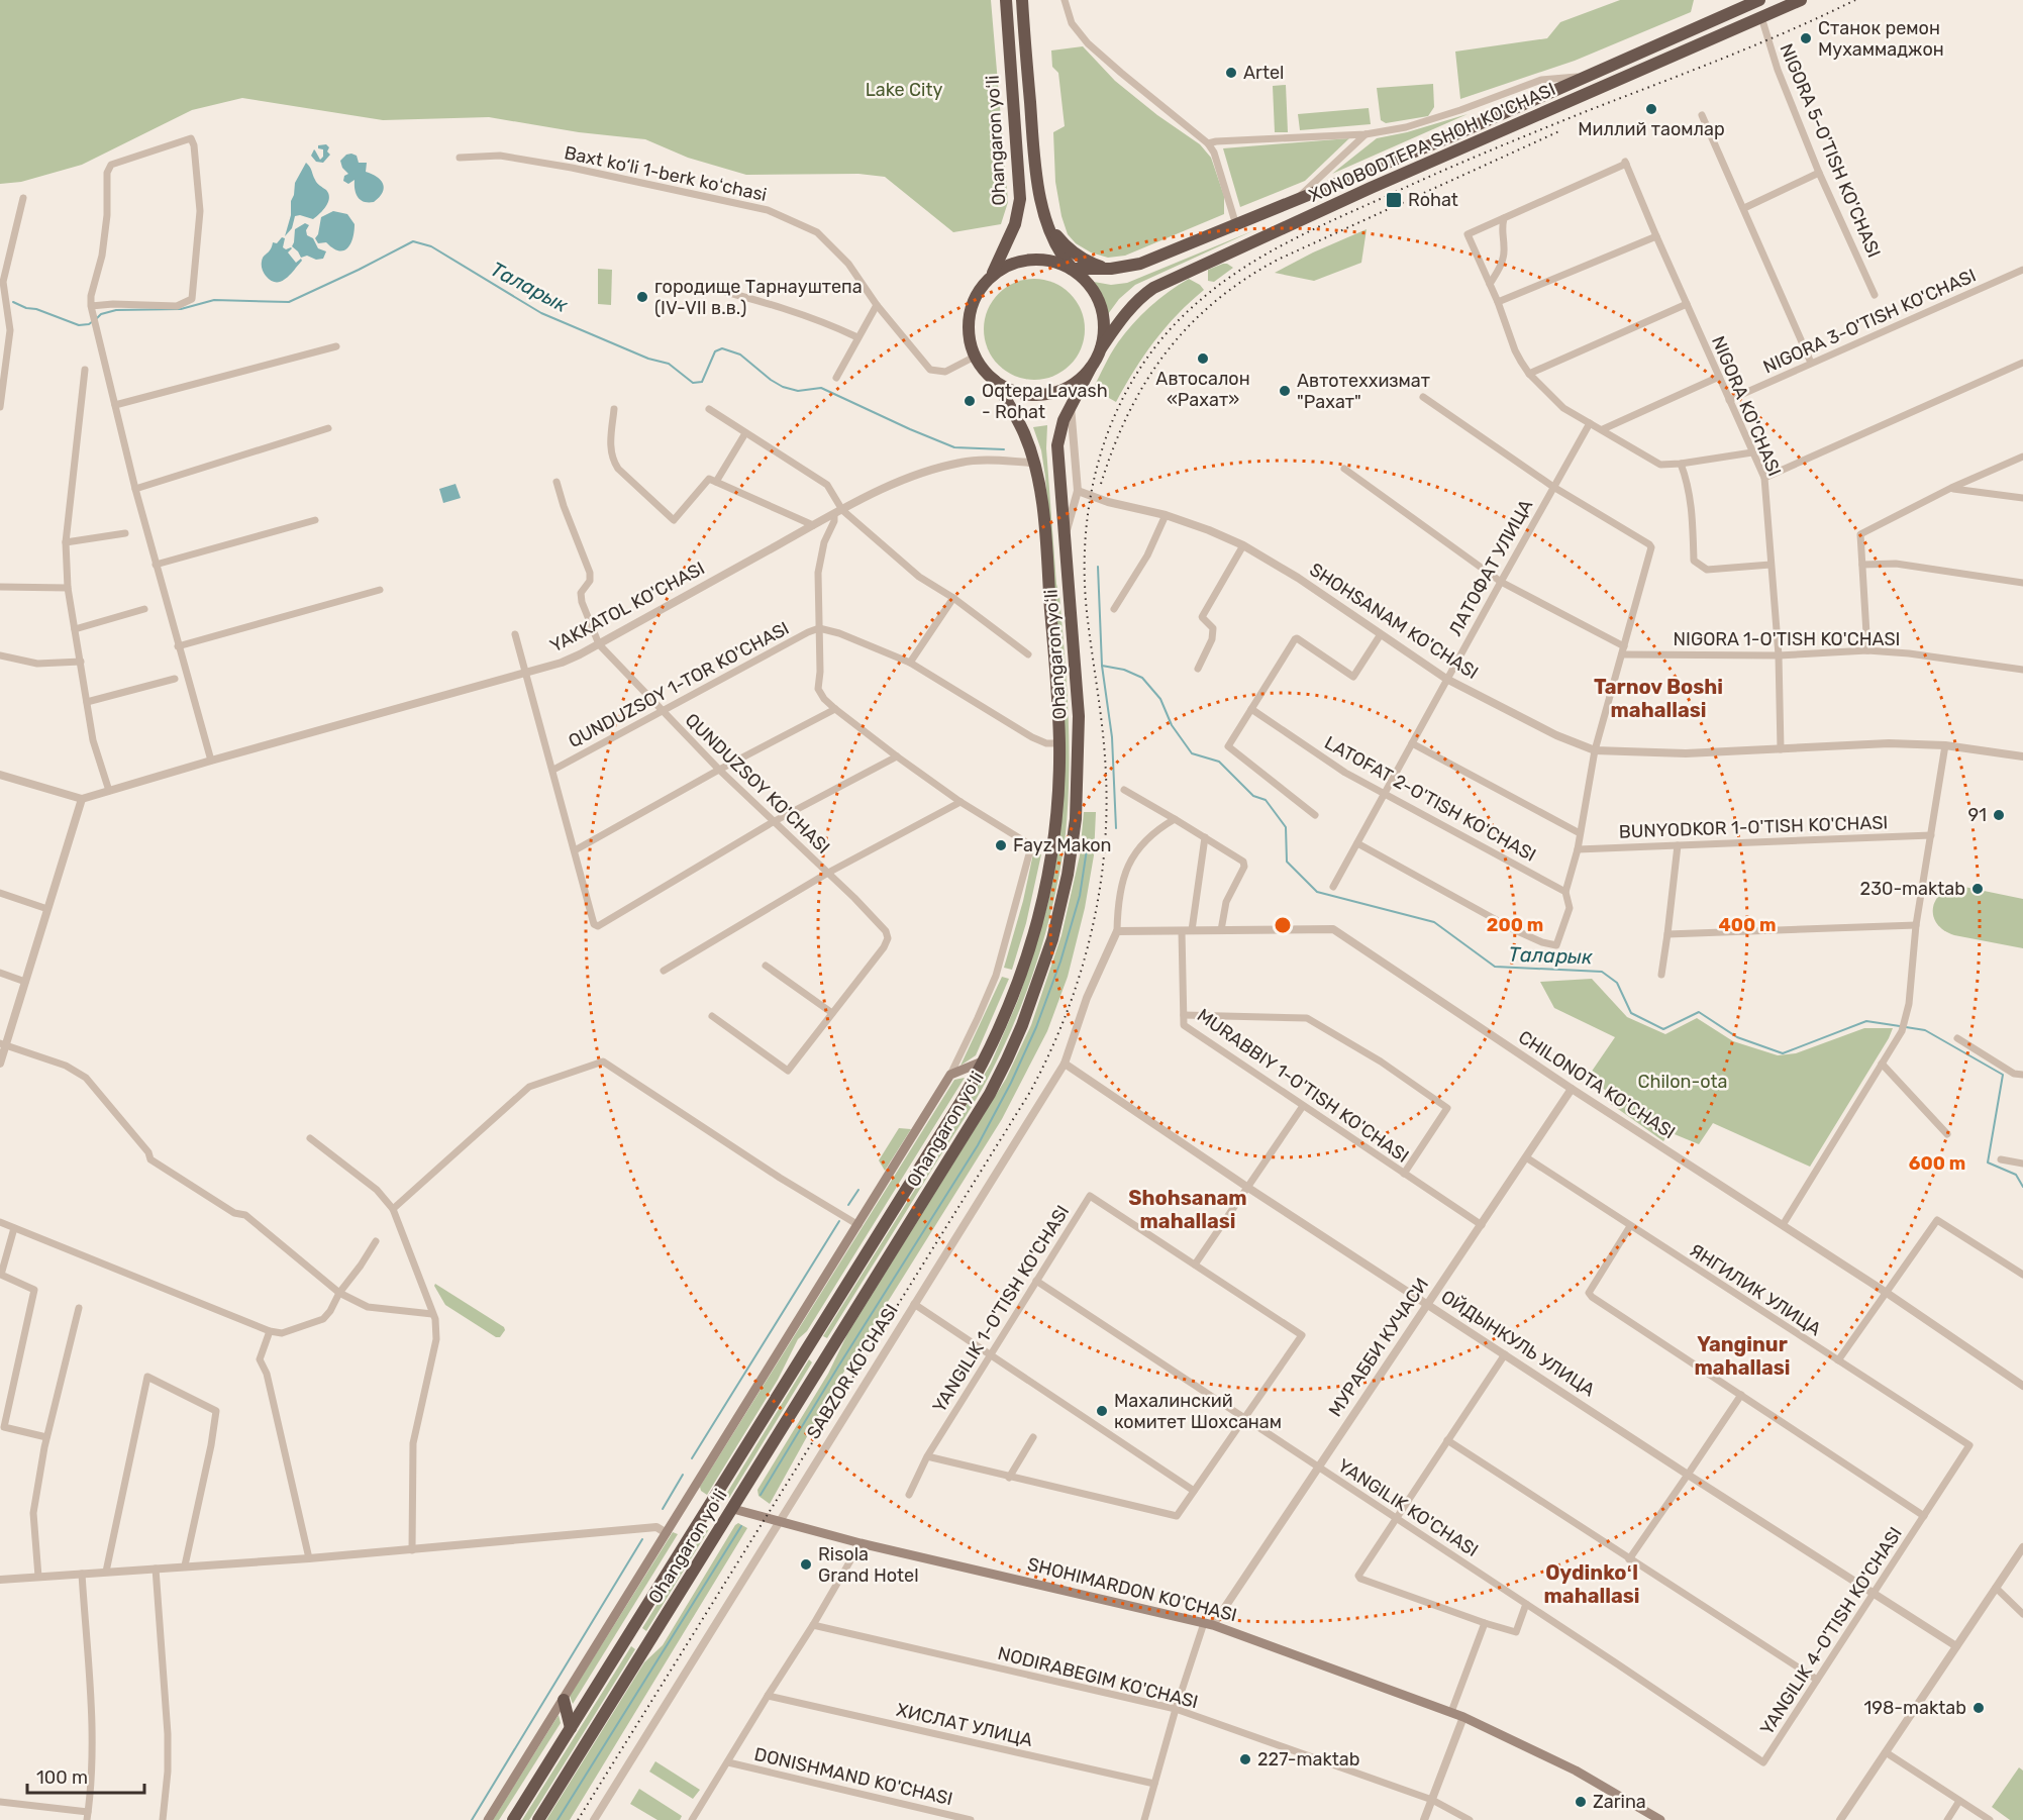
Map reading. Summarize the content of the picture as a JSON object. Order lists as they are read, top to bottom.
{
  "streets": {
    "highway": ["Ohangaron yoʻli", "XONOBODTEPA SHOH KO'CHASI", "SHOHIMARDON KO'CHASI"],
    "street": [
      "NIGORA 5-O'TISH KO'CHASI",
      "Baxt ko‘li 1-berk koʻchasi",
      "NIGORA 3-O'TISH KO'CHASI",
      "NIGORA KO'CHASI",
      "ЛАТОФАТ УЛИЦА",
      "YAKKATOL KO'CHASI",
      "SHOHSANAM KO'CHASI",
      "NIGORA 1-O'TISH KO'CHASI",
      "QUNDUZSOY 1-TOR KO'CHASI",
      "QUNDUZSOY KO'CHASI",
      "LATOFAT 2-O'TISH KO'CHASI",
      "BUNYODKOR 1-O'TISH KO'CHASI",
      "CHILONOTA KO'CHASI",
      "MURABBIY 1-O'TISH KO'CHASI",
      "ЯНГИЛИК УЛИЦА",
      "YANGILIK 1-O'TISH KO'CHASI",
      "ОЙДЫНКУЛЬ УЛИЦА",
      "МУРАББИ КУЧАСИ",
      "SABZOR KO'CHASI",
      "YANGILIK KO'CHASI",
      "YANGILIK 4-O'TISH KO'CHASI",
      "NODIRABEGIM KO'CHASI",
      "ХИСЛАТ УЛИЦА",
      "DONISHMAND KO'CHASI"
    ]
  },
  "crossings": [
    ["Ohangaron yoʻli", "XONOBODTEPA SHOH KO'CHASI"],
    ["Ohangaron yoʻli", "Baxt ko‘li 1-berk koʻchasi"],
    ["Ohangaron yoʻli", "YAKKATOL KO'CHASI"],
    ["Ohangaron yoʻli", "SHOHIMARDON KO'CHASI"],
    ["XONOBODTEPA SHOH KO'CHASI", "NIGORA 5-O'TISH KO'CHASI"],
    ["XONOBODTEPA SHOH KO'CHASI", "Baxt ko‘li 1-berk koʻchasi"],
    ["NIGORA 3-O'TISH KO'CHASI", "NIGORA KO'CHASI"],
    ["NIGORA KO'CHASI", "SHOHSANAM KO'CHASI"],
    ["NIGORA KO'CHASI", "NIGORA 1-O'TISH KO'CHASI"],
    ["ЛАТОФАТ УЛИЦА", "SHOHSANAM KO'CHASI"],
    ["ЛАТОФАТ УЛИЦА", "LATOFAT 2-O'TISH KO'CHASI"],
    ["YAKKATOL KO'CHASI", "QUNDUZSOY KO'CHASI"],
    ["QUNDUZSOY 1-TOR KO'CHASI", "QUNDUZSOY KO'CHASI"],
    ["CHILONOTA KO'CHASI", "MURABBIY 1-O'TISH KO'CHASI"],
    ["CHILONOTA KO'CHASI", "МУРАББИ КУЧАСИ"],
    ["CHILONOTA KO'CHASI", "SABZOR KO'CHASI"],
    ["MURABBIY 1-O'TISH KO'CHASI", "МУРАББИ КУЧАСИ"],
    ["ЯНГИЛИК УЛИЦА", "МУРАББИ КУЧАСИ"],
    ["ЯНГИЛИК УЛИЦА", "YANGILIK 4-O'TISH KO'CHASI"],
    ["YANGILIK 1-O'TISH KO'CHASI", "YANGILIK KO'CHASI"],
    ["ОЙДЫНКУЛЬ УЛИЦА", "МУРАББИ КУЧАСИ"],
    ["ОЙДЫНКУЛЬ УЛИЦА", "SABZOR KO'CHASI"],
    ["ОЙДЫНКУЛЬ УЛИЦА", "YANGILIK 4-O'TISH KO'CHASI"],
    ["МУРАББИ КУЧАСИ", "YANGILIK KO'CHASI"],
    ["МУРАББИ КУЧАСИ", "SHOHIMARDON KO'CHASI"],
    ["SABZOR KO'CHASI", "SHOHIMARDON KO'CHASI"],
    ["YANGILIK KO'CHASI", "YANGILIK 4-O'TISH KO'CHASI"]
  ],
  "districts": [
    "Tarnov Boshi mahallasi",
    "Shohsanam mahallasi",
    "Yanginur mahallasi",
    "Oydinkoʻl mahallasi"
  ],
  "water": ["Таларык"],
  "parks": ["Lake City", "Chilon-ota"],
  "places": {
    "other": [
      "Станок ремон Мухаммаджон",
      "Artel",
      "Миллий таомлар",
      "городище Тарнауштепа (IV-VII в.в.)",
      "Автосалон «Рахат»",
      "Автотеххизмат \"Рахат\"",
      "Oqtepa Lavash - Rohat",
      "91",
      "Fayz Makon",
      "230-maktab",
      "Махалинский комитет Шохcанам",
      "Risola Grand Hotel",
      "198-maktab",
      "227-maktab",
      "Zarina"
    ],
    "transit": ["Rohat"]
  },
  "scale_bar": "100 m",
  "rings": ["200 m", "400 m", "600 m"]
}
